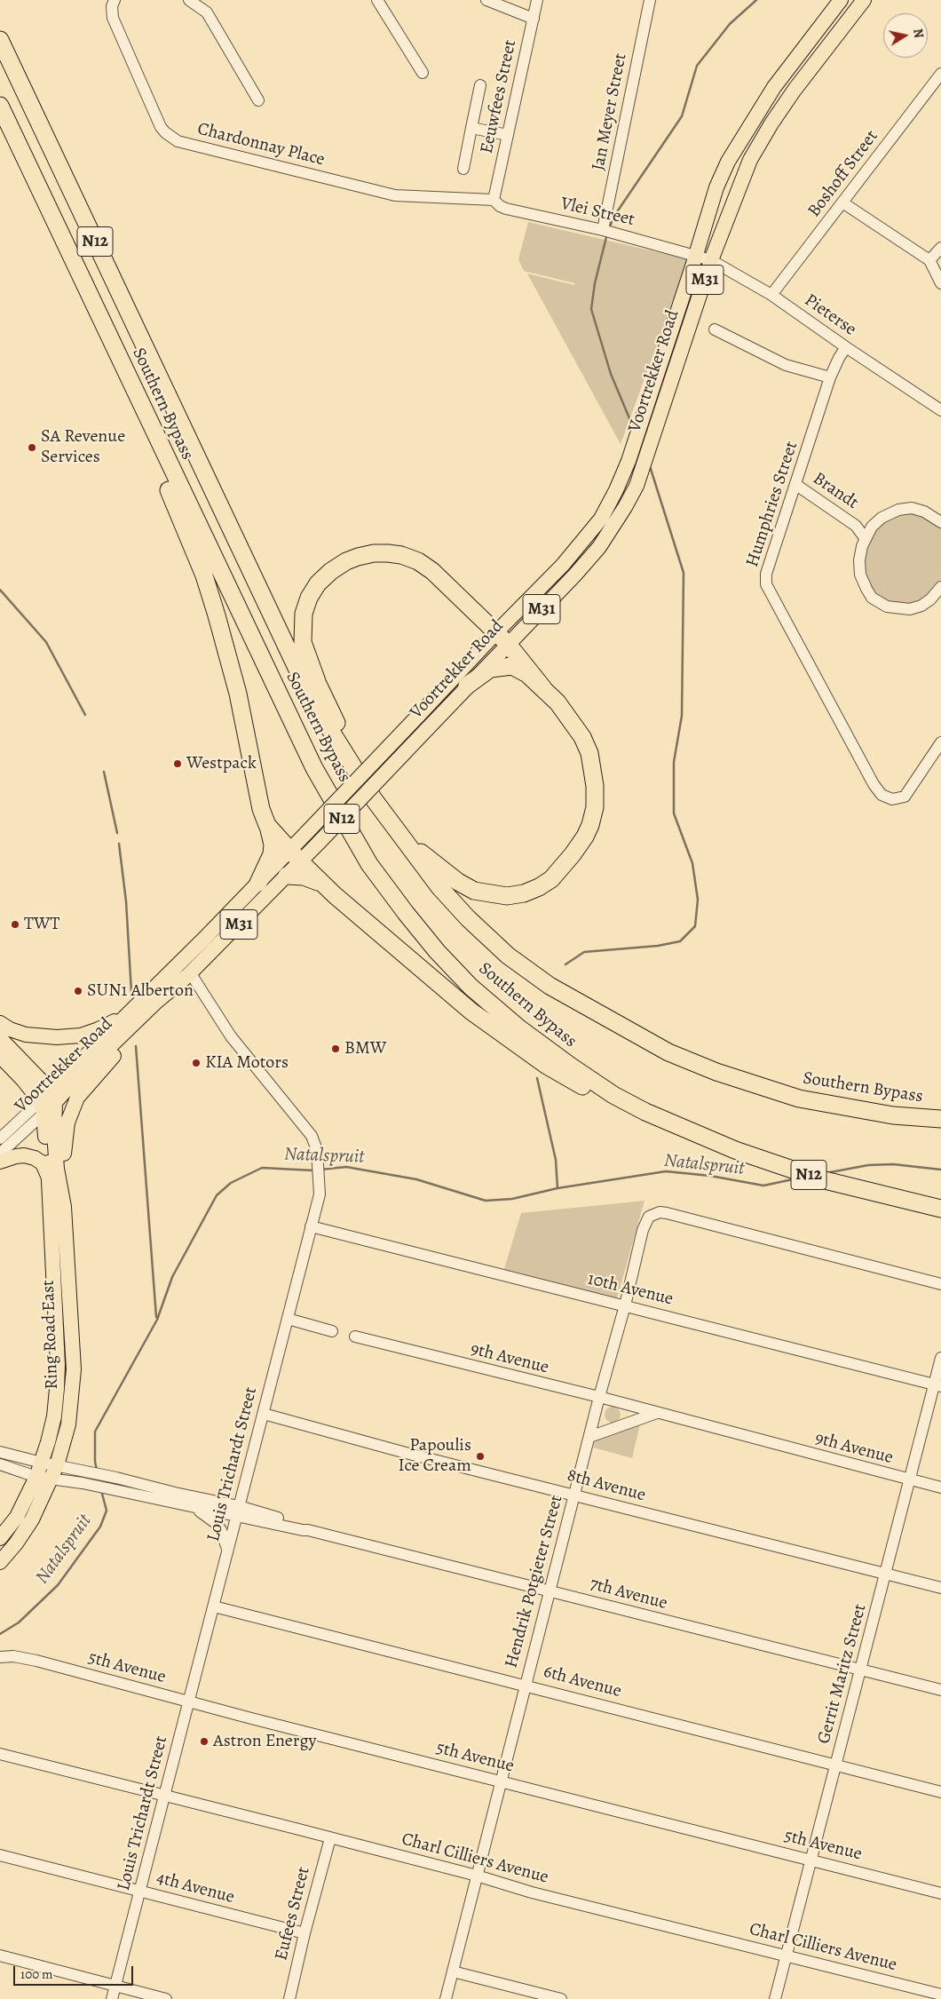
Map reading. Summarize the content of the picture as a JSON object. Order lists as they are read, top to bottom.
{
  "streets": {
    "highway": ["N12", "Southern Bypass"],
    "main road": ["M31", "Voortrekker Road", "Ring Road East"],
    "street": [
      "Eeuwfees Street",
      "Jan Meyer Street",
      "Chardonnay Place",
      "Boshoff Street",
      "Vlei Street",
      "Pieterse",
      "Brandt",
      "Humphries Street",
      "10th Avenue",
      "9th Avenue",
      "Louis Trichardt Street",
      "8th Avenue",
      "Hendrik Potgieter Street",
      "7th Avenue",
      "5th Avenue",
      "Gerrit Maritz Street",
      "6th Avenue",
      "Charl Cilliers Avenue",
      "4th Avenue",
      "Eufees Street"
    ]
  },
  "crossings": [
    ["Eeuwfees Street", "Chardonnay Place"],
    ["Eeuwfees Street", "Vlei Street"],
    ["Jan Meyer Street", "Vlei Street"],
    ["Chardonnay Place", "Vlei Street"],
    ["Boshoff Street", "Pieterse"],
    ["Vlei Street", "Pieterse"],
    ["Vlei Street", "Voortrekker Road"],
    ["Pieterse", "Voortrekker Road"],
    ["Pieterse", "Humphries Street"],
    ["Voortrekker Road", "Ring Road East"],
    ["Voortrekker Road", "Louis Trichardt Street"],
    ["Brandt", "Humphries Street"],
    ["10th Avenue", "Louis Trichardt Street"],
    ["10th Avenue", "Hendrik Potgieter Street"],
    ["10th Avenue", "Gerrit Maritz Street"],
    ["Ring Road East", "7th Avenue"],
    ["9th Avenue", "Hendrik Potgieter Street"],
    ["9th Avenue", "Gerrit Maritz Street"],
    ["Louis Trichardt Street", "8th Avenue"],
    ["Louis Trichardt Street", "7th Avenue"],
    ["Louis Trichardt Street", "5th Avenue"],
    ["Louis Trichardt Street", "6th Avenue"],
    ["Louis Trichardt Street", "Charl Cilliers Avenue"],
    ["Louis Trichardt Street", "4th Avenue"],
    ["8th Avenue", "Hendrik Potgieter Street"],
    ["8th Avenue", "Gerrit Maritz Street"],
    ["Hendrik Potgieter Street", "7th Avenue"],
    ["Hendrik Potgieter Street", "5th Avenue"],
    ["Hendrik Potgieter Street", "6th Avenue"],
    ["Hendrik Potgieter Street", "Charl Cilliers Avenue"],
    ["7th Avenue", "Gerrit Maritz Street"],
    ["5th Avenue", "Gerrit Maritz Street"],
    ["Gerrit Maritz Street", "6th Avenue"],
    ["Gerrit Maritz Street", "Charl Cilliers Avenue"],
    ["Charl Cilliers Avenue", "Eufees Street"],
    ["4th Avenue", "Eufees Street"]
  ],
  "water": ["Natalspruit"],
  "places": [
    "SA Revenue Services",
    "Westpack",
    "TWT",
    "SUN1 Alberton",
    "BMW",
    "KIA Motors",
    "Papoulis Ice Cream",
    "Astron Energy"
  ],
  "scale_bar": "100 m",
  "north": "right"
}
